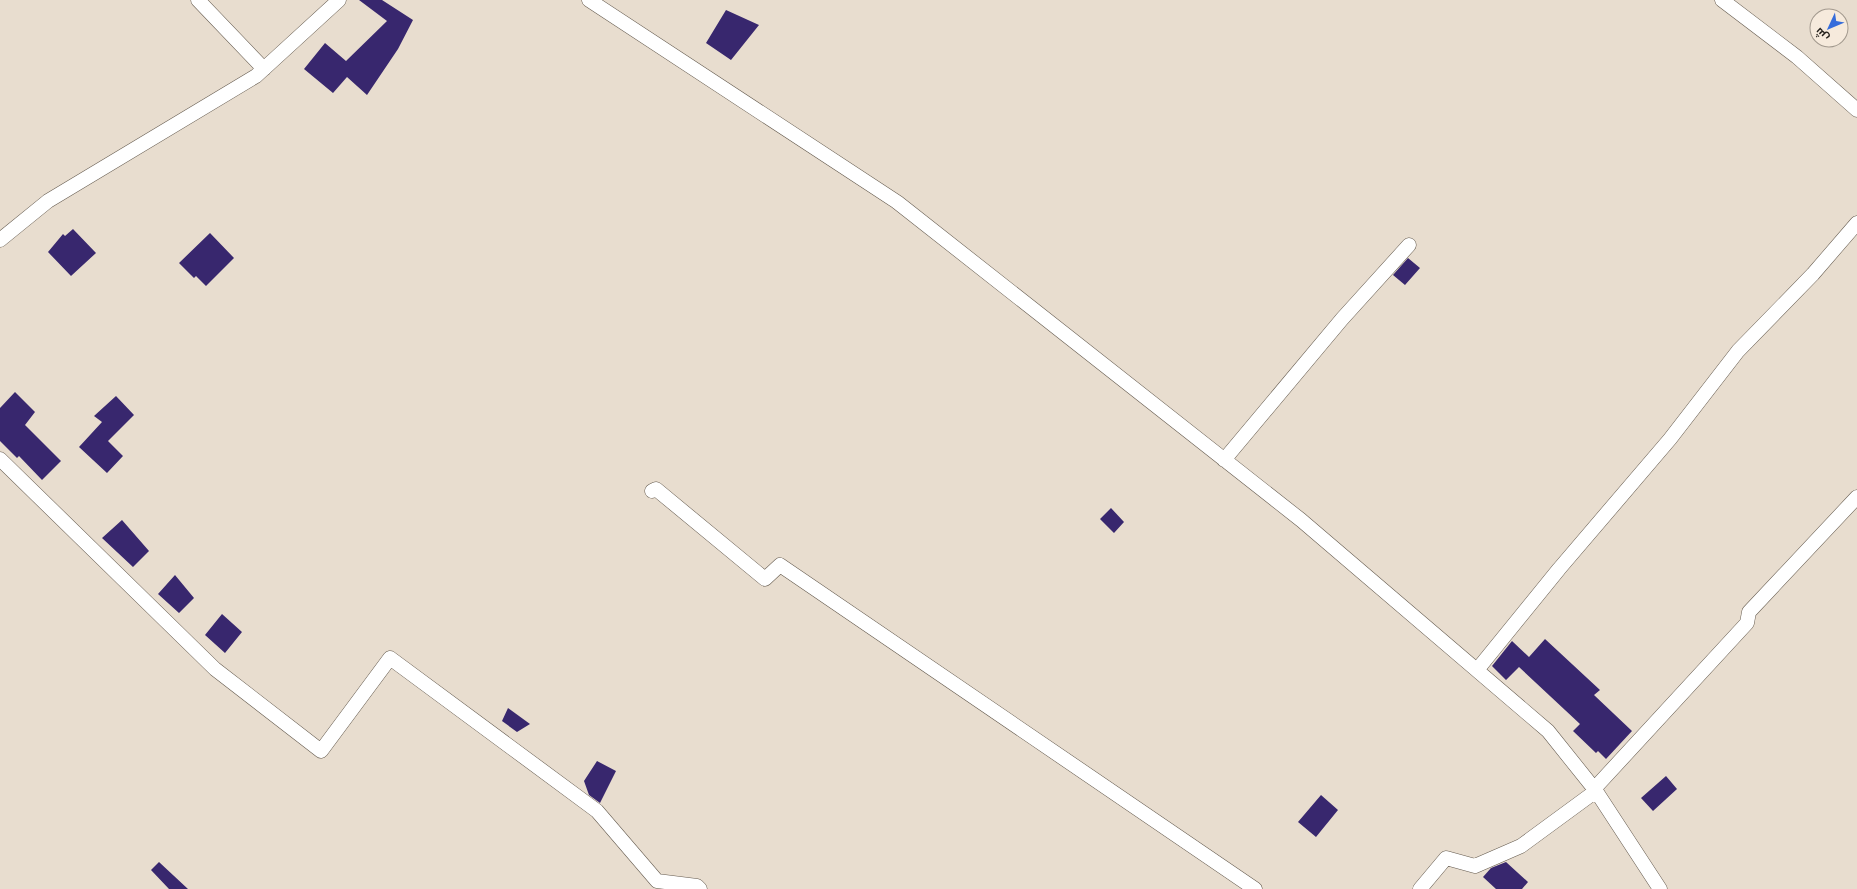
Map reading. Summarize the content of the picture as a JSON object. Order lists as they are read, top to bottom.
{
  "north": "bottom left"
}
